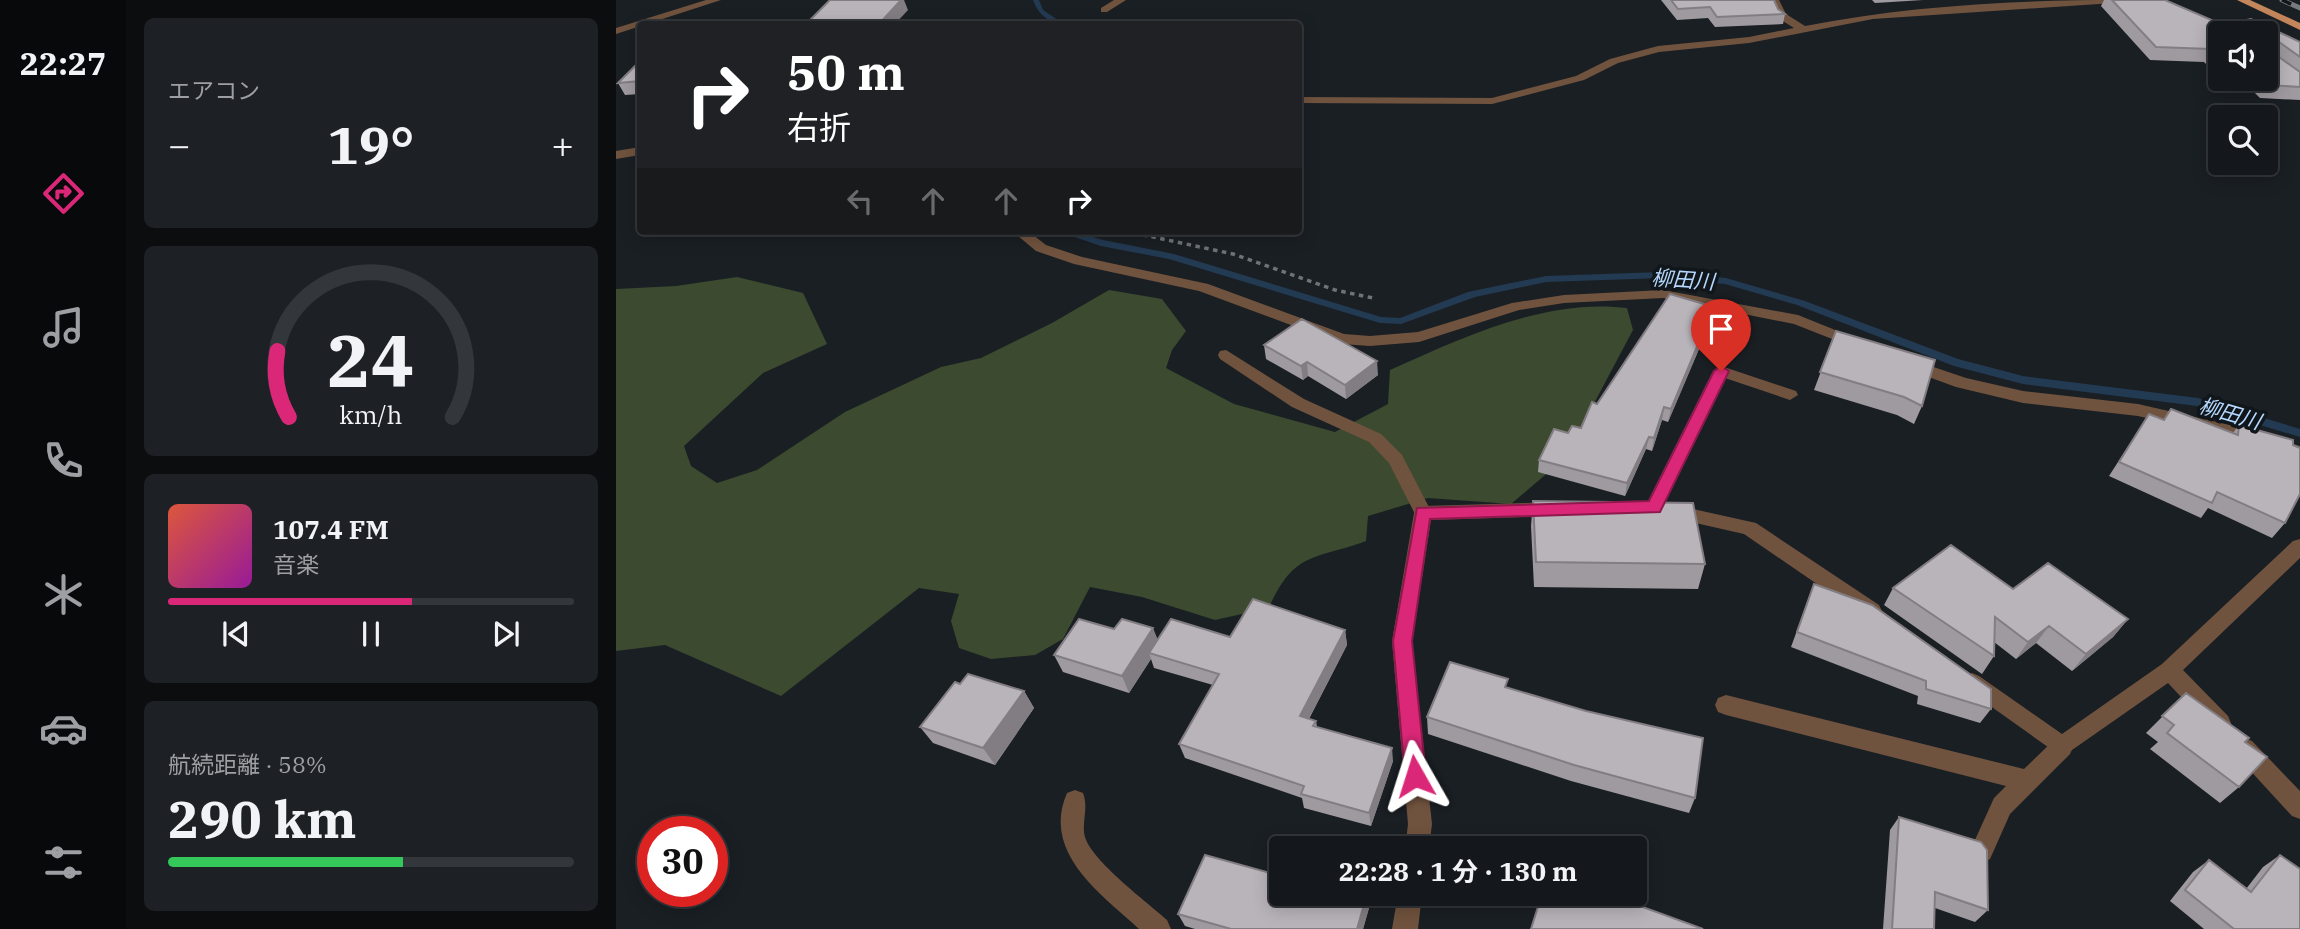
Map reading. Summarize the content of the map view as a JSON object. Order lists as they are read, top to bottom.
{
  "water": ["柳田川"],
  "page": {
    "tabs": "22:27",
    "tile": [
      "エアコン",
      ["航続距離 · 58%", "290 km"]
    ],
    "turn": ["50 m", "右折"],
    "heat": ["−", "19°", "+"],
    "song": ["107.4 FM", "音楽"],
    "limit": "30",
    "trip": "22:28 · 1 分 · 130 m",
    "gauge": ["24", "km/h"]
  }
}
